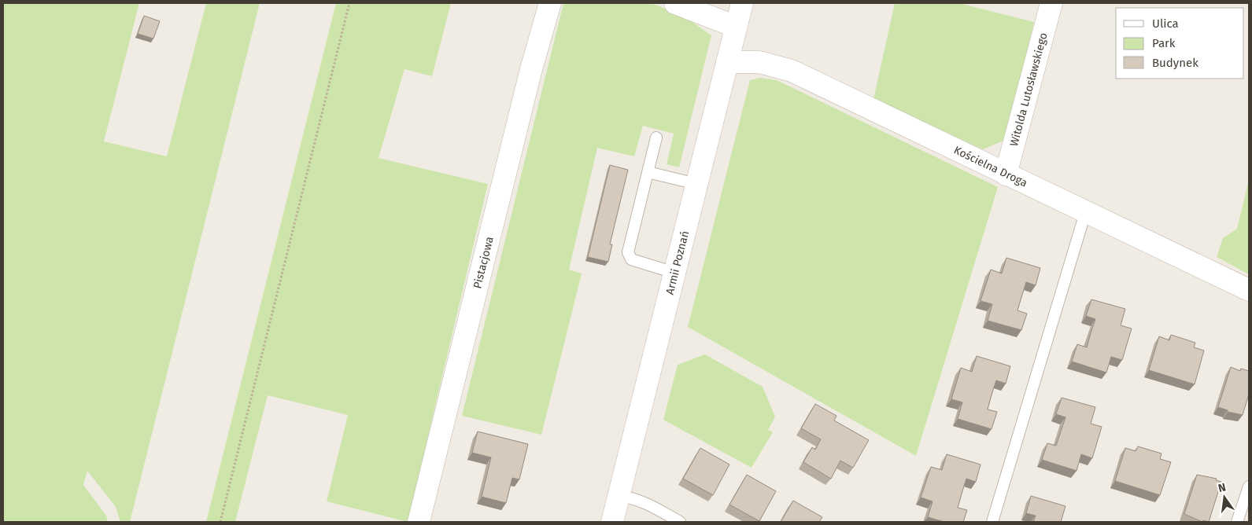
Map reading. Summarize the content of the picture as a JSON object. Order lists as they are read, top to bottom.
{
  "streets": {
    "street": [
      "Witolda Lutosławskiego",
      "Kościelna Droga",
      "Pistacjowa",
      "Armii Poznań"
    ]
  },
  "crossings": [
    ["Witolda Lutosławskiego", "Kościelna Droga"],
    ["Kościelna Droga", "Armii Poznań"]
  ],
  "legend": ["Ulica", "Park", "Budynek"],
  "north": "top"
}
